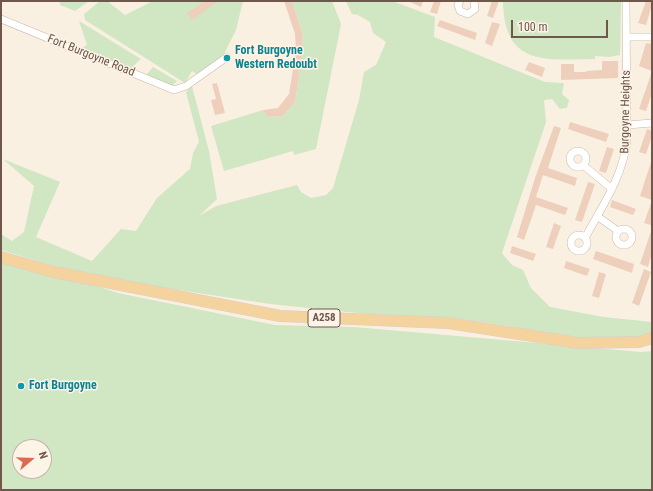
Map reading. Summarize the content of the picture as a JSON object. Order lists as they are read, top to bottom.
{
  "streets": {
    "main road": ["A258"],
    "street": ["Fort Burgoyne Road", "Burgoyne Heights"]
  },
  "places": ["Fort Burgoyne Western Redoubt", "Fort Burgoyne"],
  "scale_bar": "100 m",
  "north": "right"
}
